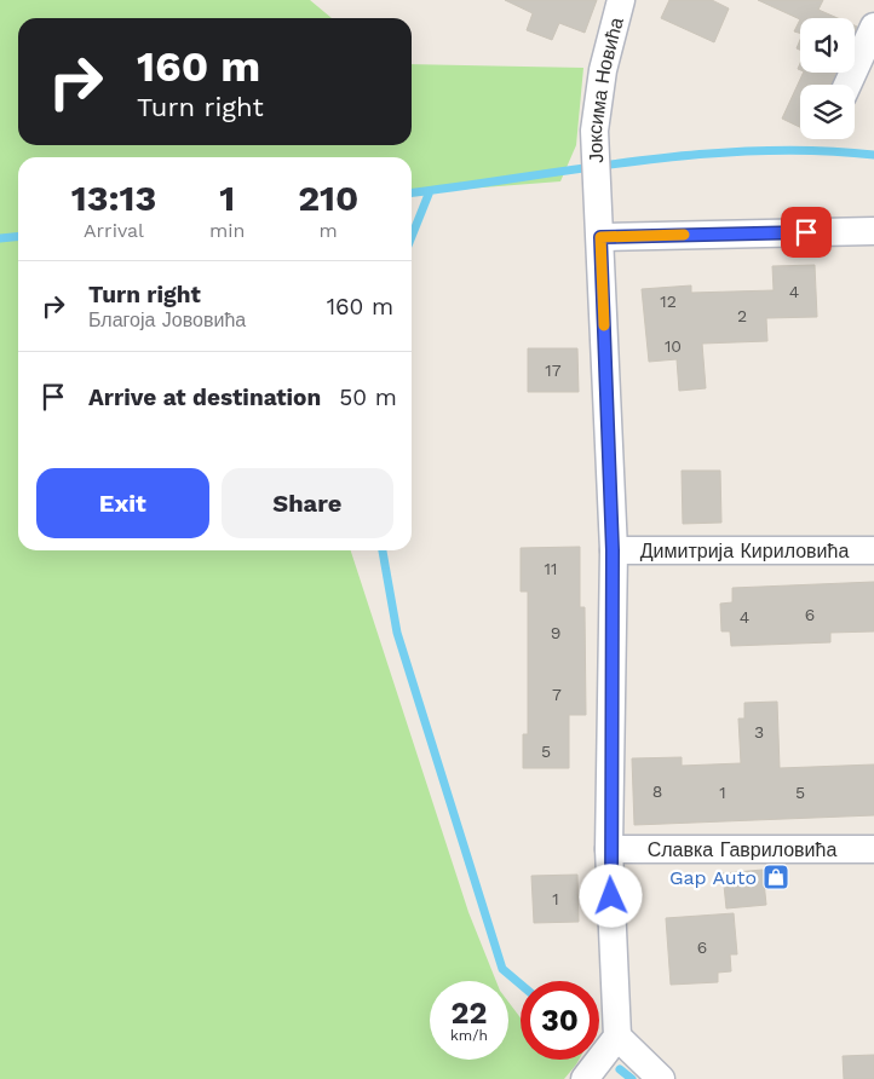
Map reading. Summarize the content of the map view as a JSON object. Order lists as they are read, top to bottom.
{
  "streets": {
    "street": ["Јоксима Новића", "Димитрија Кириловића", "Славка Гавриловића"]
  },
  "crossings": [
    ["Јоксима Новића", "Димитрија Кириловића"],
    ["Јоксима Новића", "Славка Гавриловића"]
  ],
  "places": {
    "shop": ["Gap Auto"]
  },
  "house_numbers": [
    "4",
    "12",
    "2",
    "10",
    "17",
    "11",
    "6",
    "4",
    "9",
    "7",
    "3",
    "5",
    "8",
    "1",
    "5",
    "1",
    "6"
  ],
  "page": {
    "turn": ["160 m", "Turn right"],
    "eta": [
      "13:13",
      "Arrival",
      "1",
      "min",
      "210",
      "m"
    ],
    "list": [
      {
        "name": "Turn right",
        "note": "Благоја Јововића",
        "value": "160 m"
      },
      {
        "name": "Arrive at destination",
        "value": "50 m"
      }
    ],
    "buttons": ["Exit", "Share"],
    "speed": "22 km/h",
    "limit": "30"
  }
}
